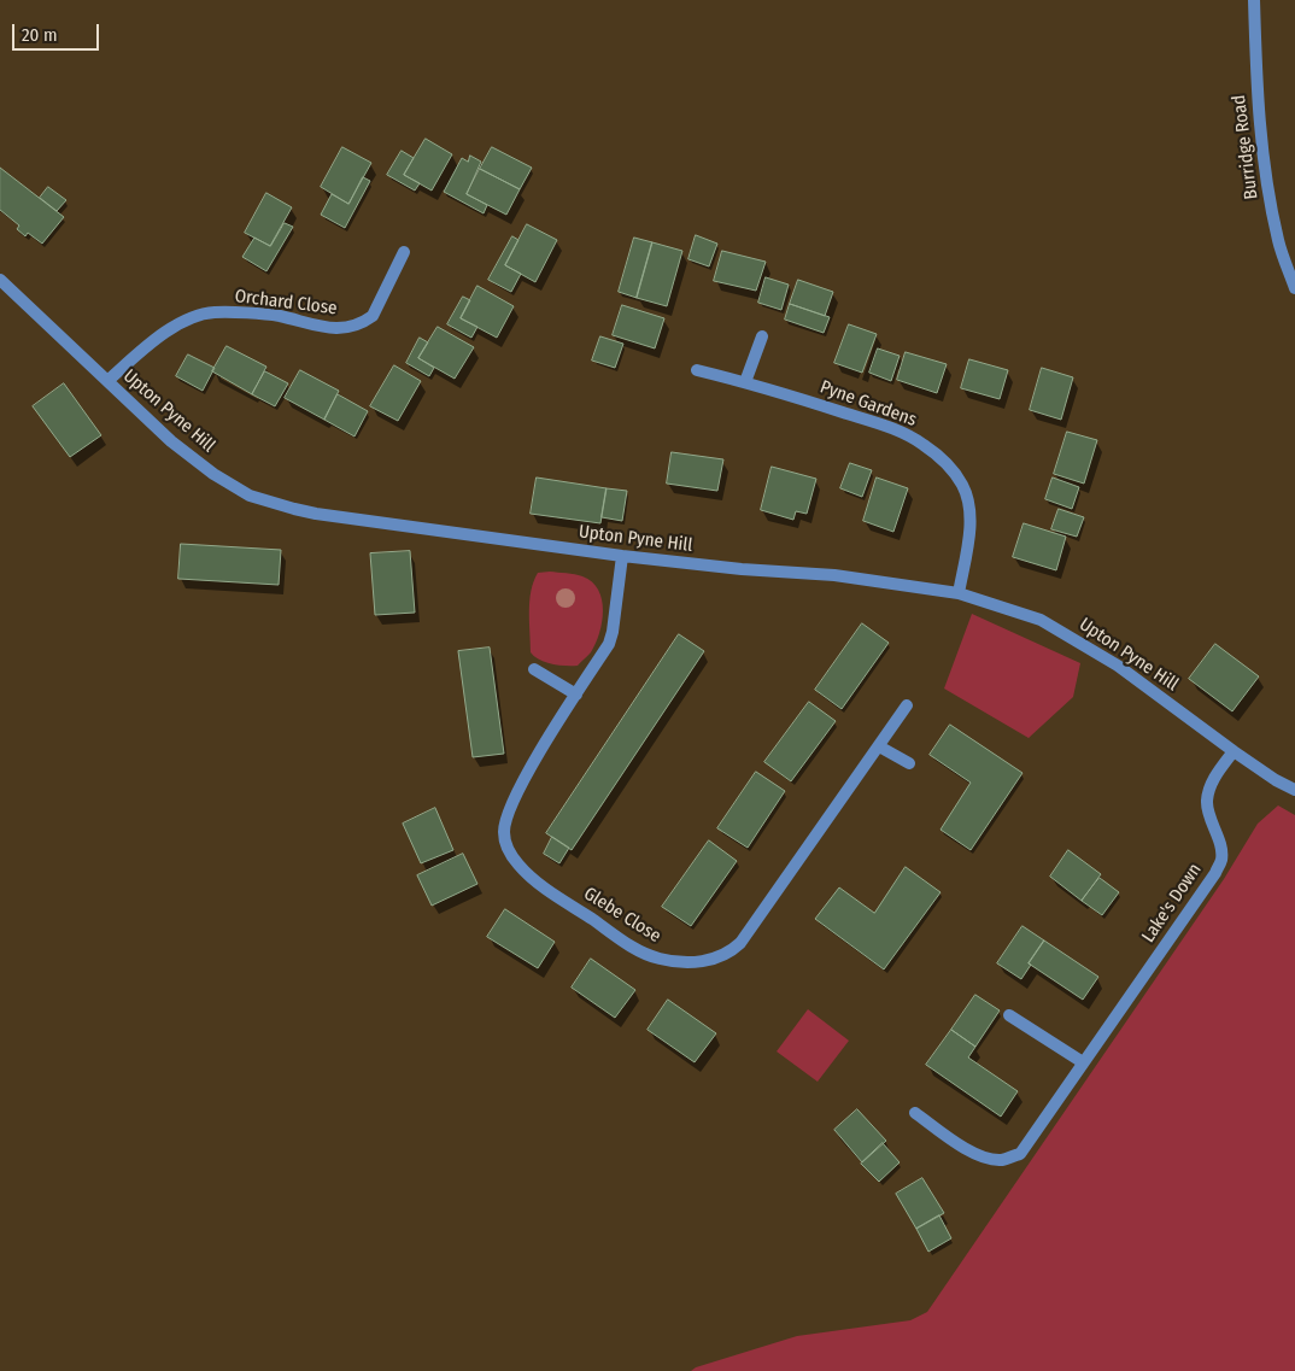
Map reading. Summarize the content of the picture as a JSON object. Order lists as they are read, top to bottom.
{
  "streets": {
    "street": [
      "Burridge Road",
      "Orchard Close",
      "Pyne Gardens",
      "Upton Pyne Hill",
      "Lake's Down",
      "Glebe Close"
    ]
  },
  "crossings": [
    ["Orchard Close", "Upton Pyne Hill"],
    ["Pyne Gardens", "Upton Pyne Hill"],
    ["Upton Pyne Hill", "Lake's Down"],
    ["Upton Pyne Hill", "Glebe Close"]
  ],
  "scale_bar": "20 m"
}
